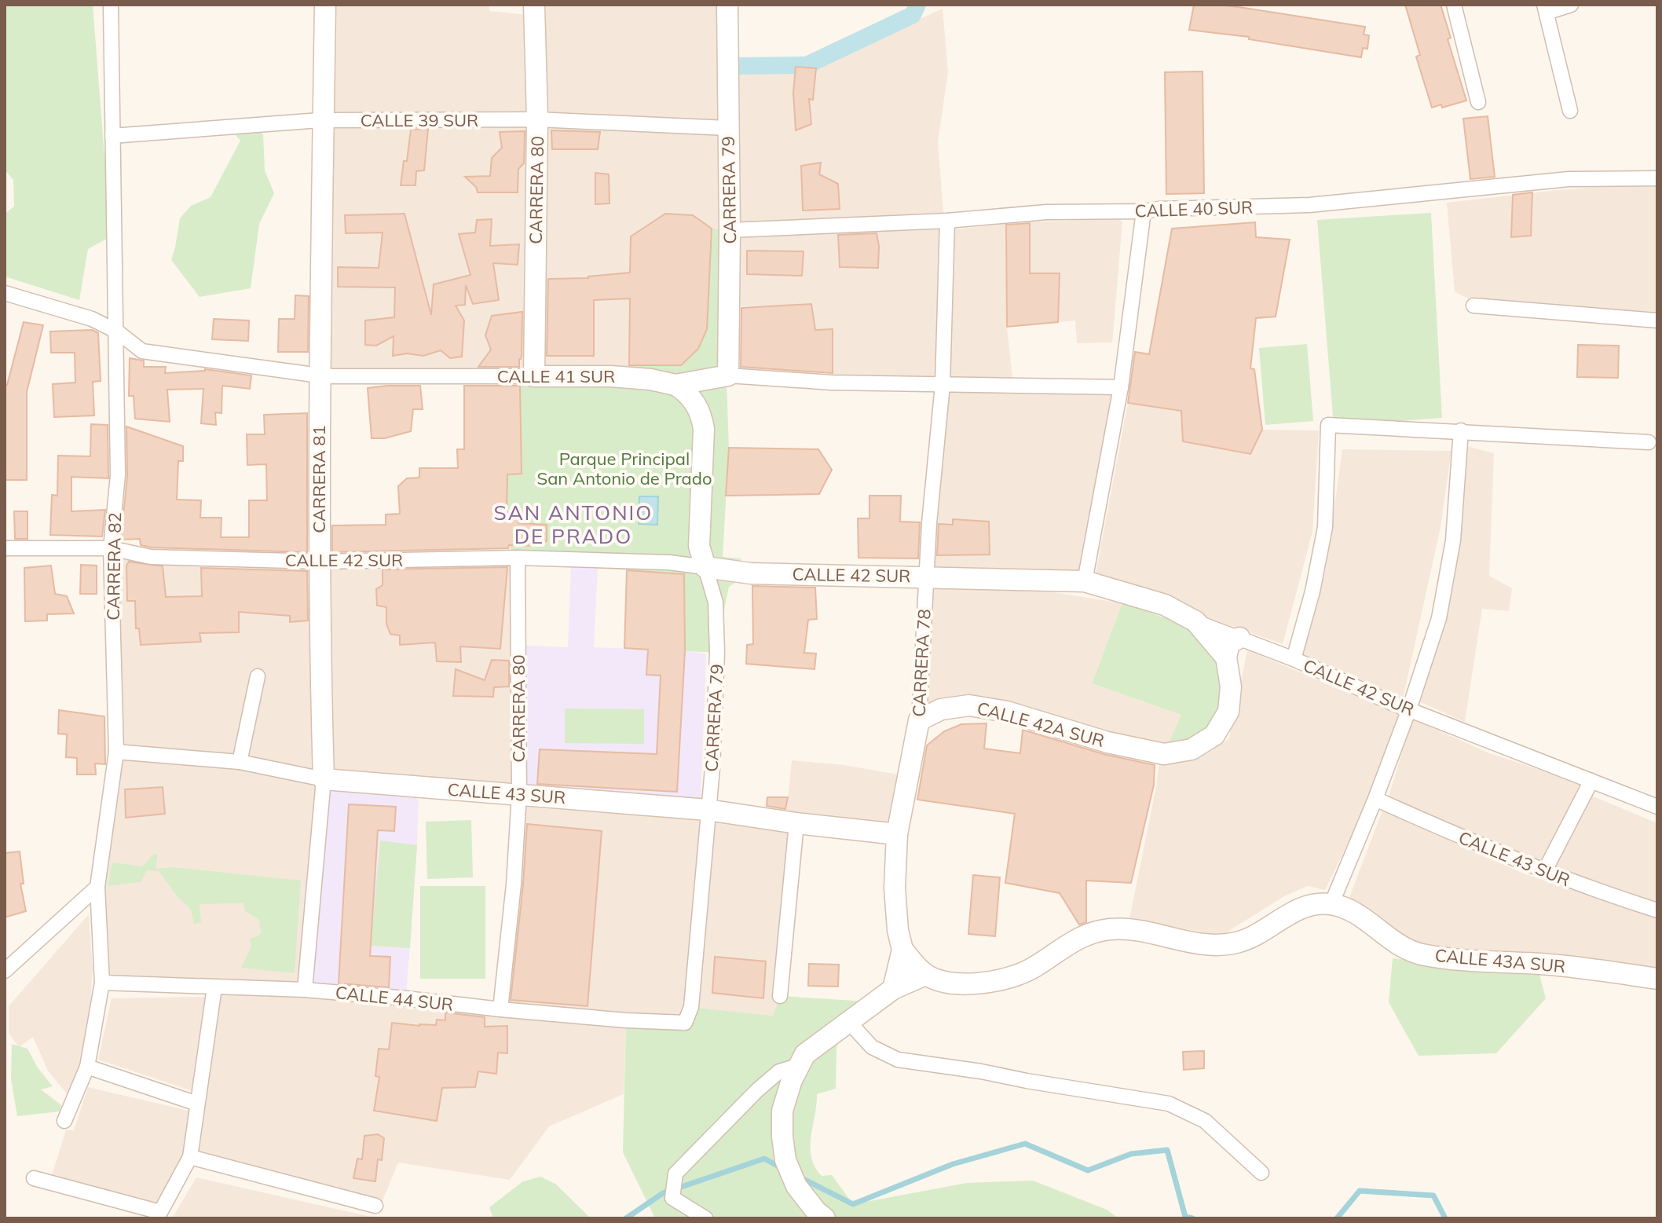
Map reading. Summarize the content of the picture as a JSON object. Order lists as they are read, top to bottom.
{
  "streets": {
    "main road": [
      "CARRERA 80",
      "CARRERA 79",
      "CALLE 41 SUR",
      "CARRERA 81",
      "CALLE 42 SUR",
      "CARRERA 78",
      "CALLE 42A SUR",
      "CALLE 43 SUR",
      "CALLE 43A SUR"
    ],
    "street": [
      "CALLE 39 SUR",
      "CALLE 40 SUR",
      "CARRERA 82",
      "CALLE 44 SUR"
    ]
  },
  "crossings": [
    ["CALLE 39 SUR", "CARRERA 80"],
    ["CALLE 39 SUR", "CARRERA 79"],
    ["CALLE 39 SUR", "CARRERA 81"],
    ["CALLE 39 SUR", "CARRERA 82"],
    ["CARRERA 80", "CALLE 41 SUR"],
    ["CARRERA 80", "CALLE 42 SUR"],
    ["CARRERA 80", "CALLE 43 SUR"],
    ["CARRERA 80", "CALLE 44 SUR"],
    ["CARRERA 79", "CALLE 40 SUR"],
    ["CARRERA 79", "CALLE 41 SUR"],
    ["CARRERA 79", "CALLE 42 SUR"],
    ["CARRERA 79", "CALLE 43 SUR"],
    ["CARRERA 79", "CALLE 44 SUR"],
    ["CALLE 40 SUR", "CARRERA 78"],
    ["CALLE 41 SUR", "CARRERA 81"],
    ["CALLE 41 SUR", "CARRERA 82"],
    ["CALLE 41 SUR", "CARRERA 78"],
    ["CARRERA 81", "CALLE 42 SUR"],
    ["CARRERA 81", "CALLE 43 SUR"],
    ["CARRERA 81", "CALLE 44 SUR"],
    ["CALLE 42 SUR", "CARRERA 82"],
    ["CALLE 42 SUR", "CARRERA 78"],
    ["CARRERA 82", "CALLE 43 SUR"],
    ["CARRERA 82", "CALLE 44 SUR"],
    ["CARRERA 78", "CALLE 42A SUR"],
    ["CARRERA 78", "CALLE 43 SUR"]
  ],
  "districts": ["SAN ANTONIO DE PRADO"],
  "parks": ["Parque Principal San Antonio de Prado"]
}
